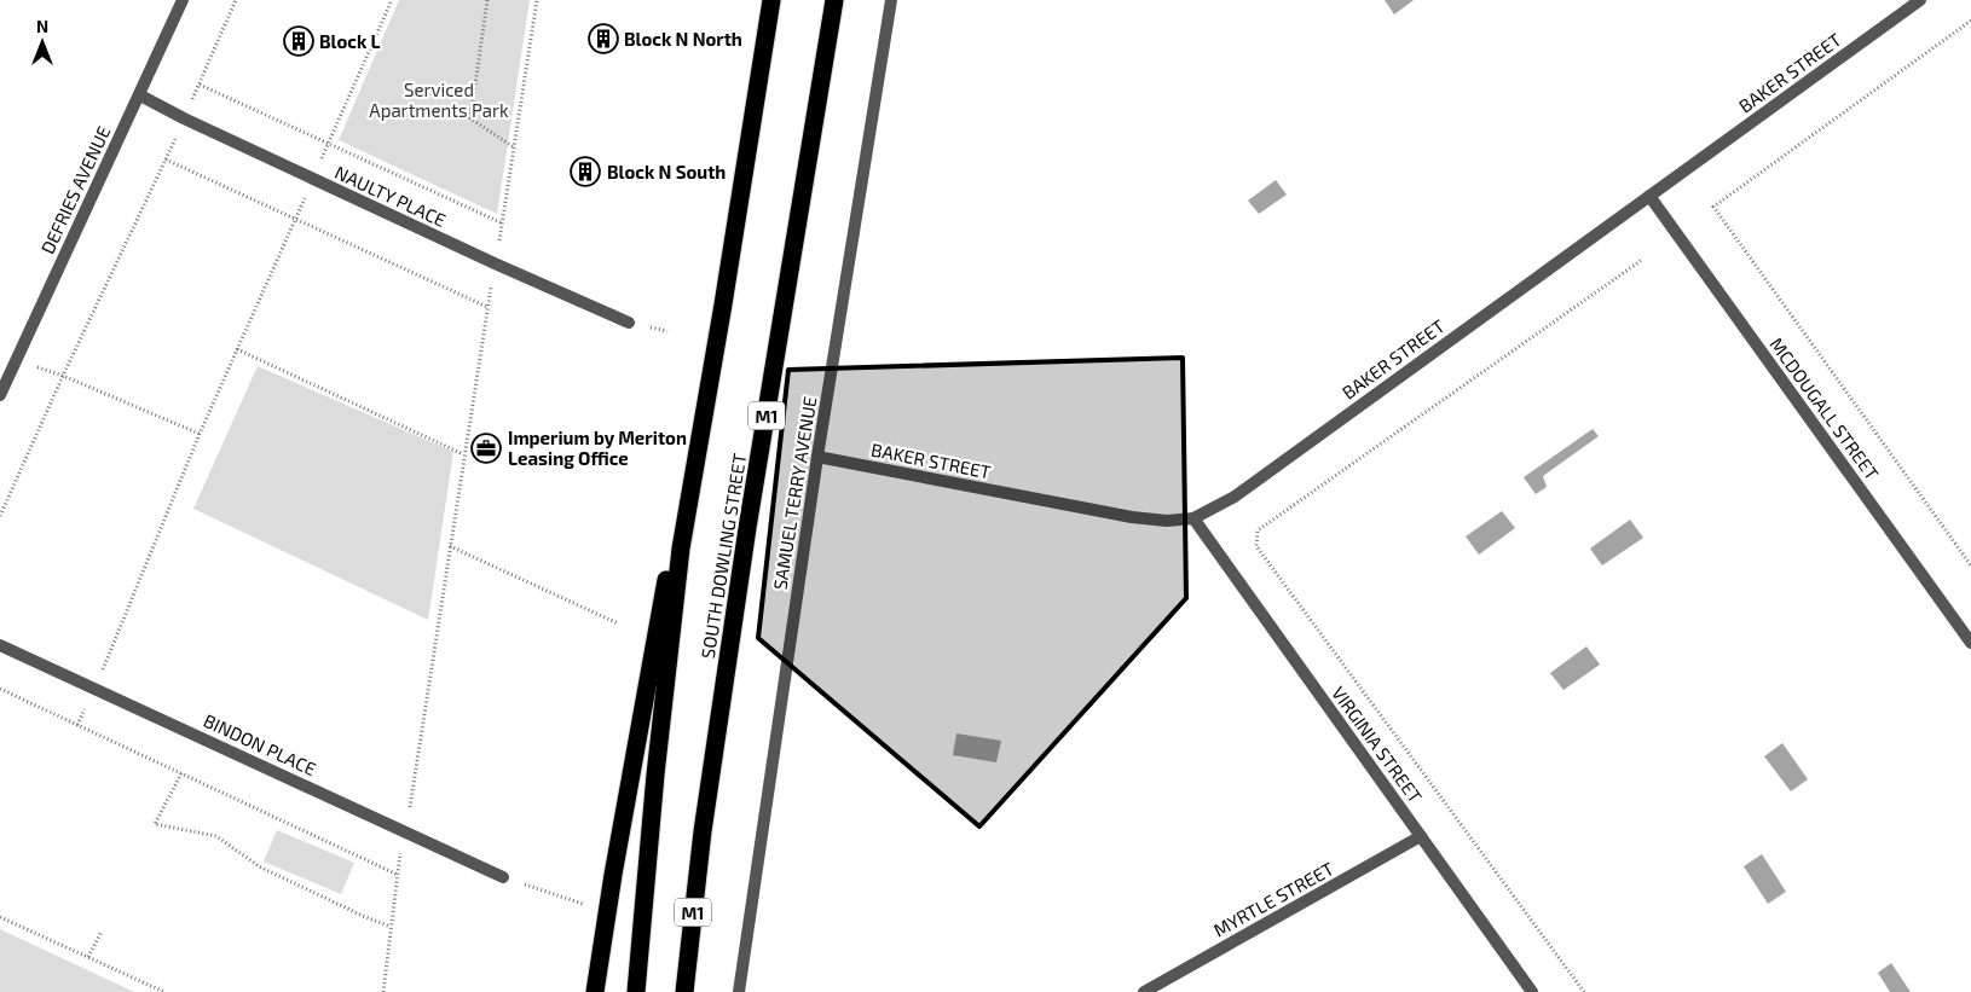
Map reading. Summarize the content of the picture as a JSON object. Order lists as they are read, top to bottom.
{
  "streets": {
    "highway": ["M1", "SOUTH DOWLING STREET"],
    "street": [
      "BAKER STREET",
      "DEFRIES AVENUE",
      "NAULTY PLACE",
      "MCDOUGALL STREET",
      "SAMUEL TERRY AVENUE",
      "BINDON PLACE",
      "VIRGINIA STREET",
      "MYRTLE STREET"
    ]
  },
  "crossings": [
    ["BAKER STREET", "MCDOUGALL STREET"],
    ["BAKER STREET", "SAMUEL TERRY AVENUE"],
    ["BAKER STREET", "VIRGINIA STREET"],
    ["DEFRIES AVENUE", "NAULTY PLACE"],
    ["VIRGINIA STREET", "MYRTLE STREET"]
  ],
  "parks": ["Serviced Apartments Park"],
  "places": {
    "building": ["Block N North", "Block L", "Block N South"],
    "office": ["Imperium by Meriton Leasing Office"]
  },
  "north": "top"
}
